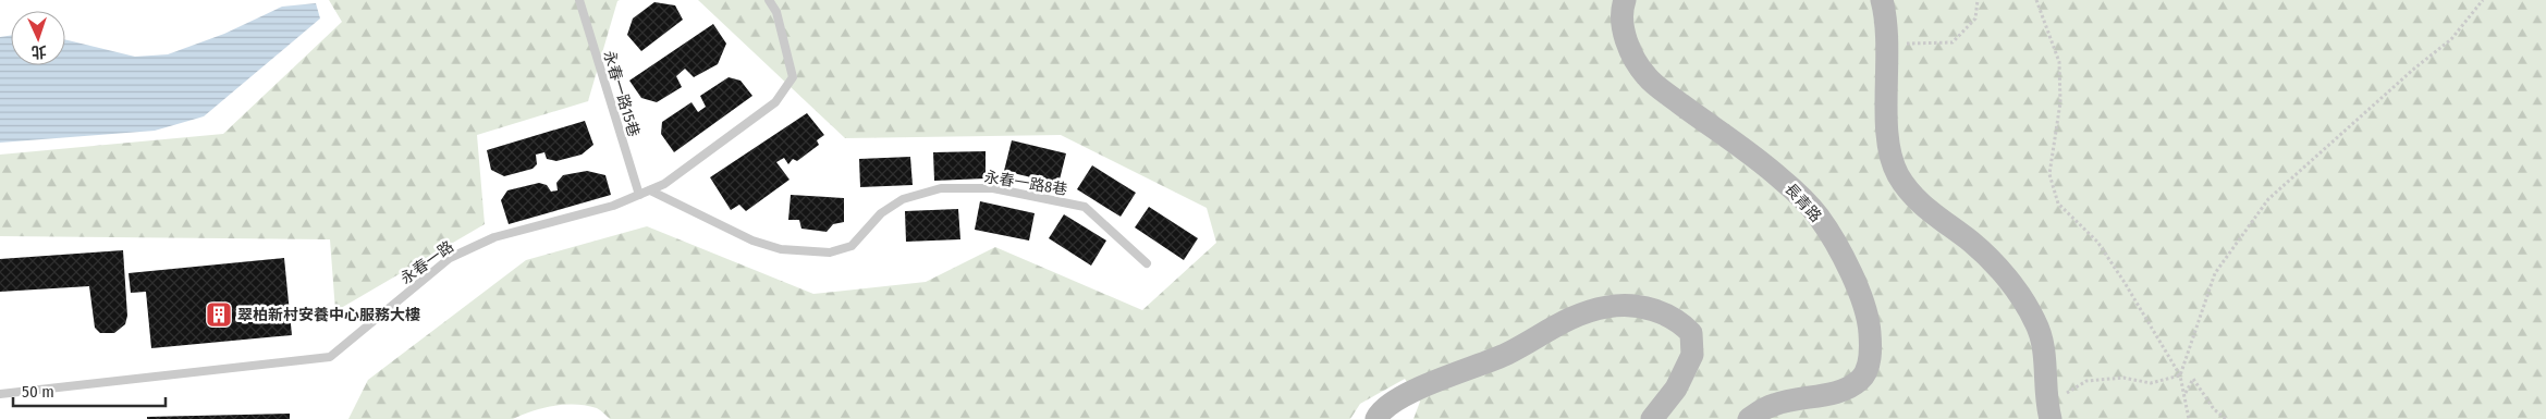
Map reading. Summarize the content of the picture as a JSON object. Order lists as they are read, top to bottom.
{
  "streets": {
    "street": ["長青路"],
    "lane": ["永春一路15巷", "永春一路8巷", "永春一路"]
  },
  "crossings": [
    ["永春一路15巷", "永春一路"],
    ["永春一路8巷", "永春一路"]
  ],
  "places": {
    "building": ["翠柏新村安養中心服務大樓"]
  },
  "scale_bar": "50 m",
  "north": "bottom"
}
